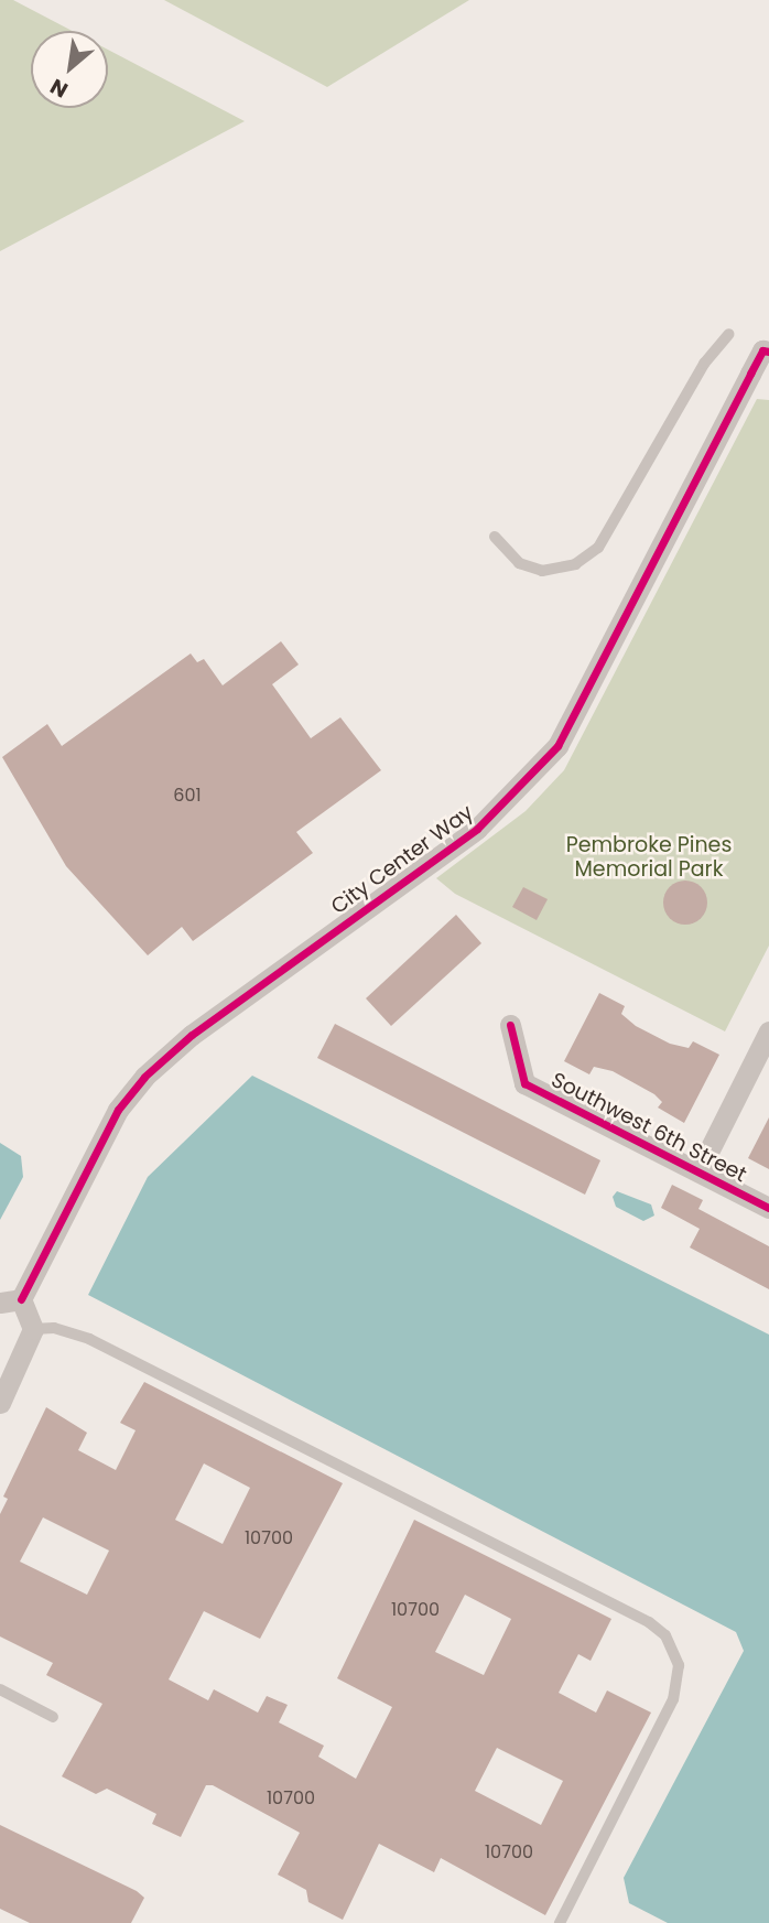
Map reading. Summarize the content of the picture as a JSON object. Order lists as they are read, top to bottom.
{
  "streets": {
    "street": ["City Center Way", "Southwest 6th Street"]
  },
  "parks": ["Pembroke Pines Memorial Park"],
  "house_numbers": [
    "601",
    "10700",
    "10700",
    "10700",
    "10700"
  ],
  "north": "bottom left"
}
